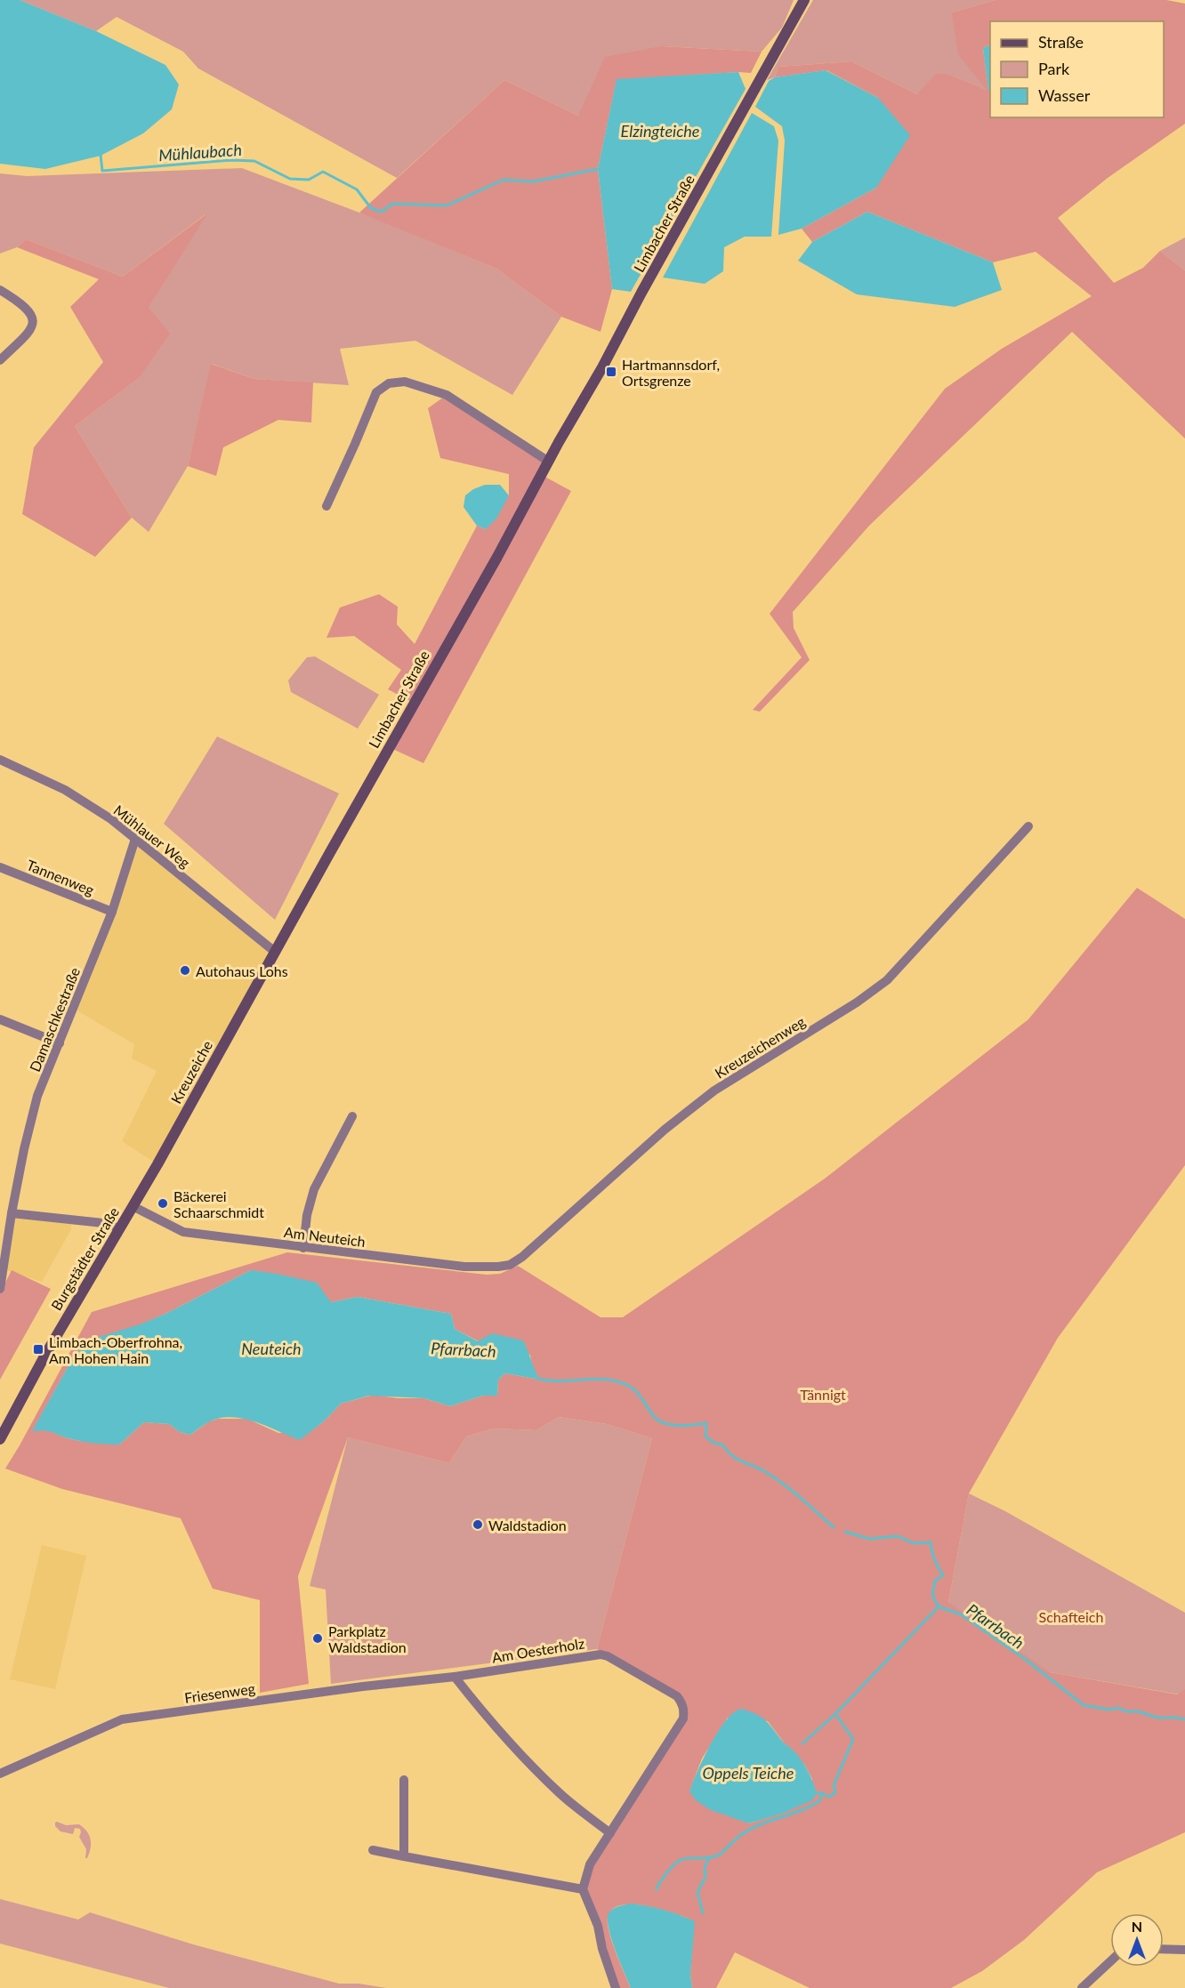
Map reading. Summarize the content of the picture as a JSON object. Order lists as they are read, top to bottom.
{
  "streets": {
    "main road": ["Limbacher Straße", "Kreuzeiche", "Burgstädter Straße"],
    "street": [
      "Mühlauer Weg",
      "Tannenweg",
      "Damaschkestraße",
      "Kreuzeichenweg",
      "Am Neuteich",
      "Am Oesterholz",
      "Friesenweg"
    ]
  },
  "crossings": [
    ["Limbacher Straße", "Mühlauer Weg"],
    ["Limbacher Straße", "Kreuzeiche"],
    ["Mühlauer Weg", "Damaschkestraße"],
    ["Mühlauer Weg", "Kreuzeiche"],
    ["Tannenweg", "Damaschkestraße"],
    ["Kreuzeichenweg", "Am Neuteich"],
    ["Kreuzeiche", "Am Neuteich"],
    ["Kreuzeiche", "Burgstädter Straße"],
    ["Am Neuteich", "Burgstädter Straße"],
    ["Am Oesterholz", "Friesenweg"]
  ],
  "water": [
    "Elzingteiche",
    "Mühlaubach",
    "Neuteich",
    "Pfarrbach",
    "Oppels Teiche"
  ],
  "parks": ["Tännigt", "Schafteich"],
  "places": {
    "transit": ["Hartmannsdorf, Ortsgrenze", "Limbach-Oberfrohna, Am Hohen Hain"],
    "other": [
      "Autohaus Lohs",
      "Bäckerei Schaarschmidt",
      "Waldstadion",
      "Parkplatz Waldstadion"
    ]
  },
  "legend": ["Straße", "Park", "Wasser"],
  "north": "top"
}
